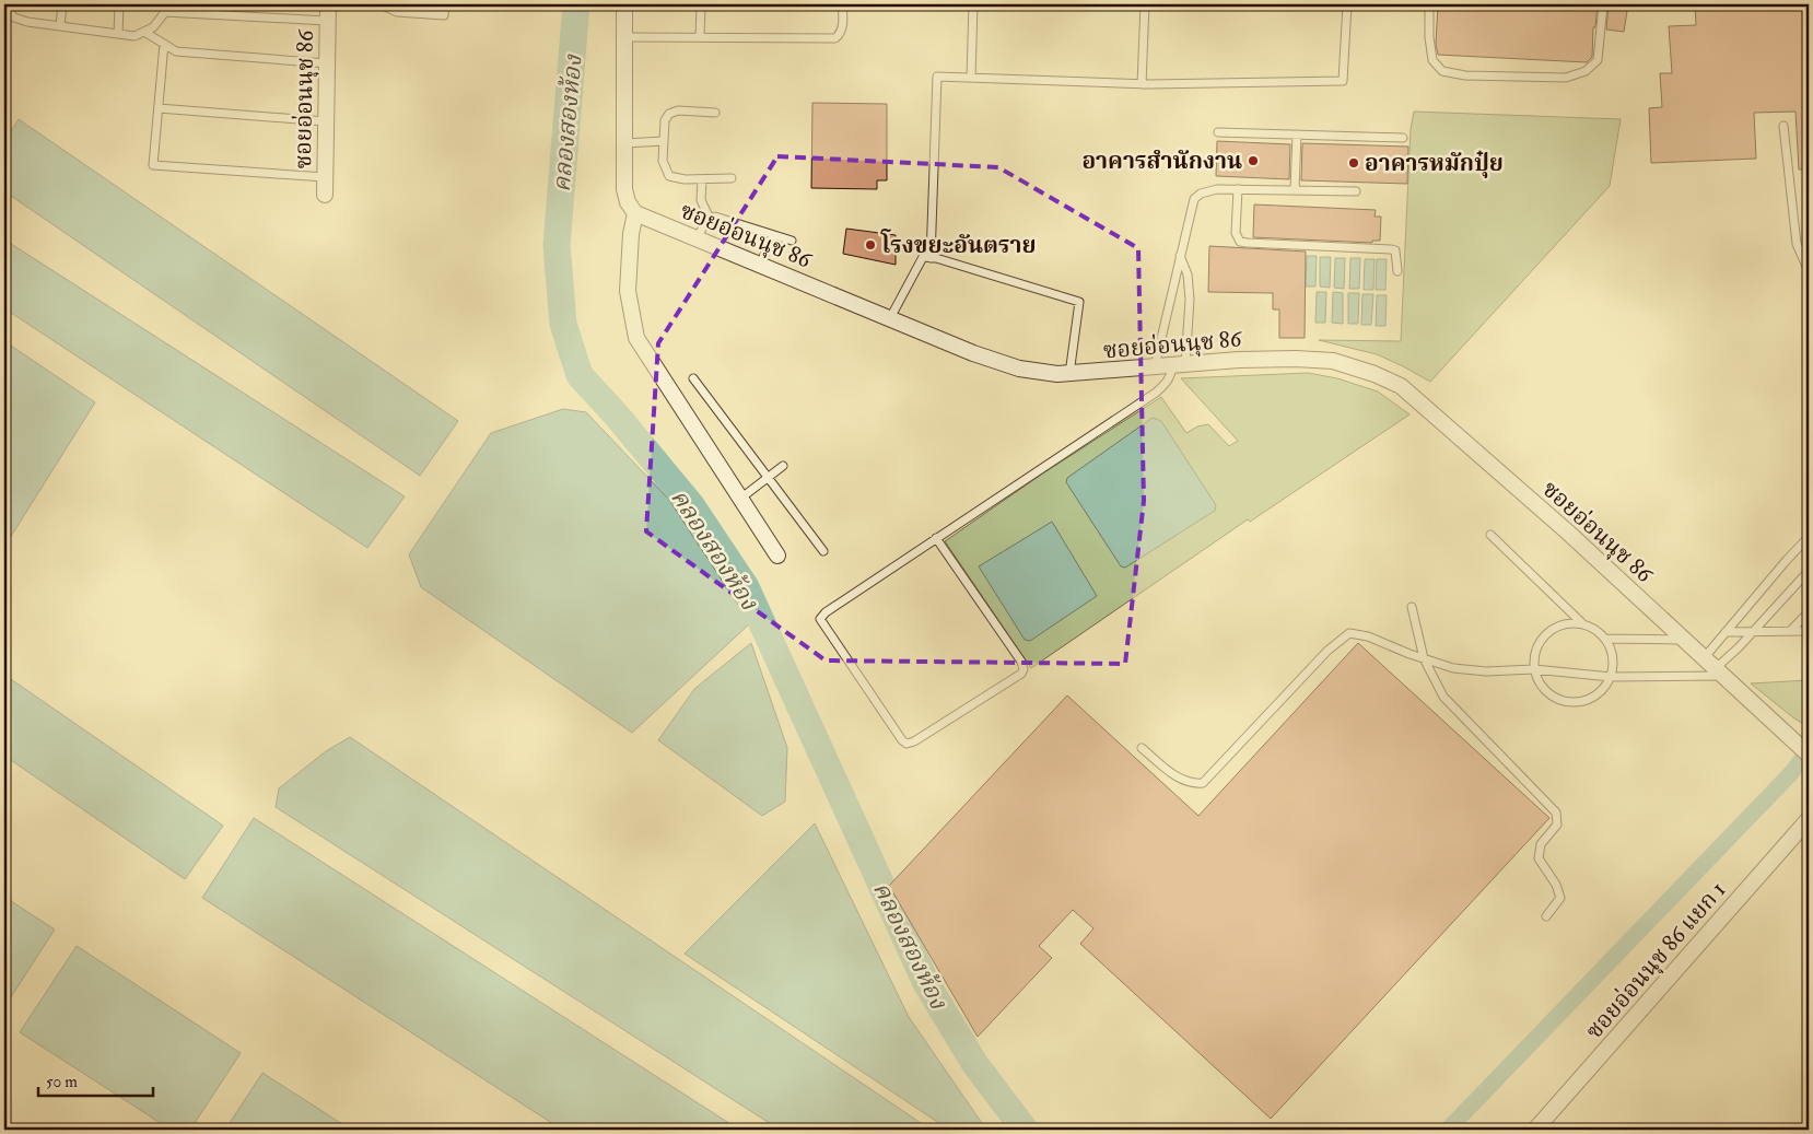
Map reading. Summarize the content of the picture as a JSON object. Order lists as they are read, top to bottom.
{
  "streets": {
    "street": ["ซอยอ่อนนุช 86", "ซอยอ่อนนุช 86 แยก 1"]
  },
  "water": ["คลองสองห้อง"],
  "places": ["อาคารสำนักงาน", "อาคารหมักปุ๋ย", "โรงขยะอันตราย"],
  "scale_bar": "50 m"
}
